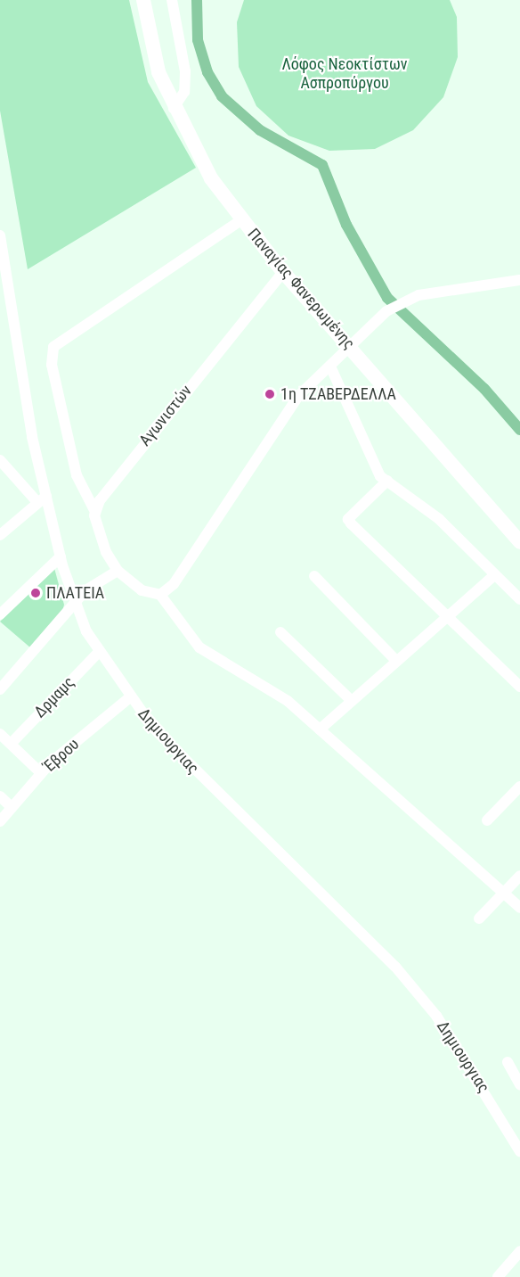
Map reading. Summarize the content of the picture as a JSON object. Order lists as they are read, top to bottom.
{
  "streets": {
    "main road": ["Παναγίας Φανερωμένης"],
    "street": [
      "Αγωνιστών",
      "Δρμαμς",
      "Δημιουργιας",
      "Έβρου"
    ]
  },
  "crossings": [
    ["Παναγίας Φανερωμένης", "Αγωνιστών"],
    ["Δρμαμς", "Δημιουργιας"],
    ["Δημιουργιας", "Έβρου"]
  ],
  "parks": ["Λόφος Νεοκτίστων Ασπροπύργου"],
  "places": ["1η ΤΖΑΒΕΡΔΕΛΛΑ", "ΠΛΑΤΕΙΑ"]
}
